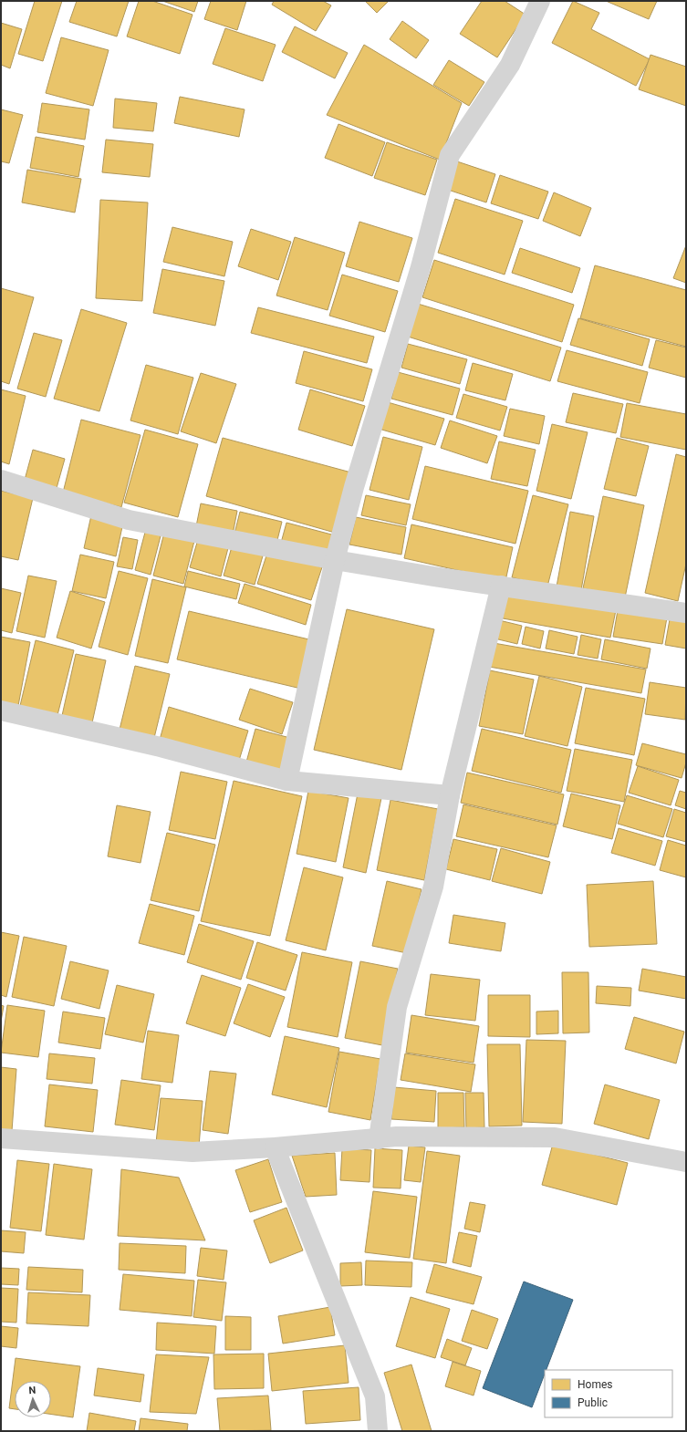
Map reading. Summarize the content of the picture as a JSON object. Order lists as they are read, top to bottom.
{
  "legend": ["Homes", "Public"],
  "north": "top"
}
